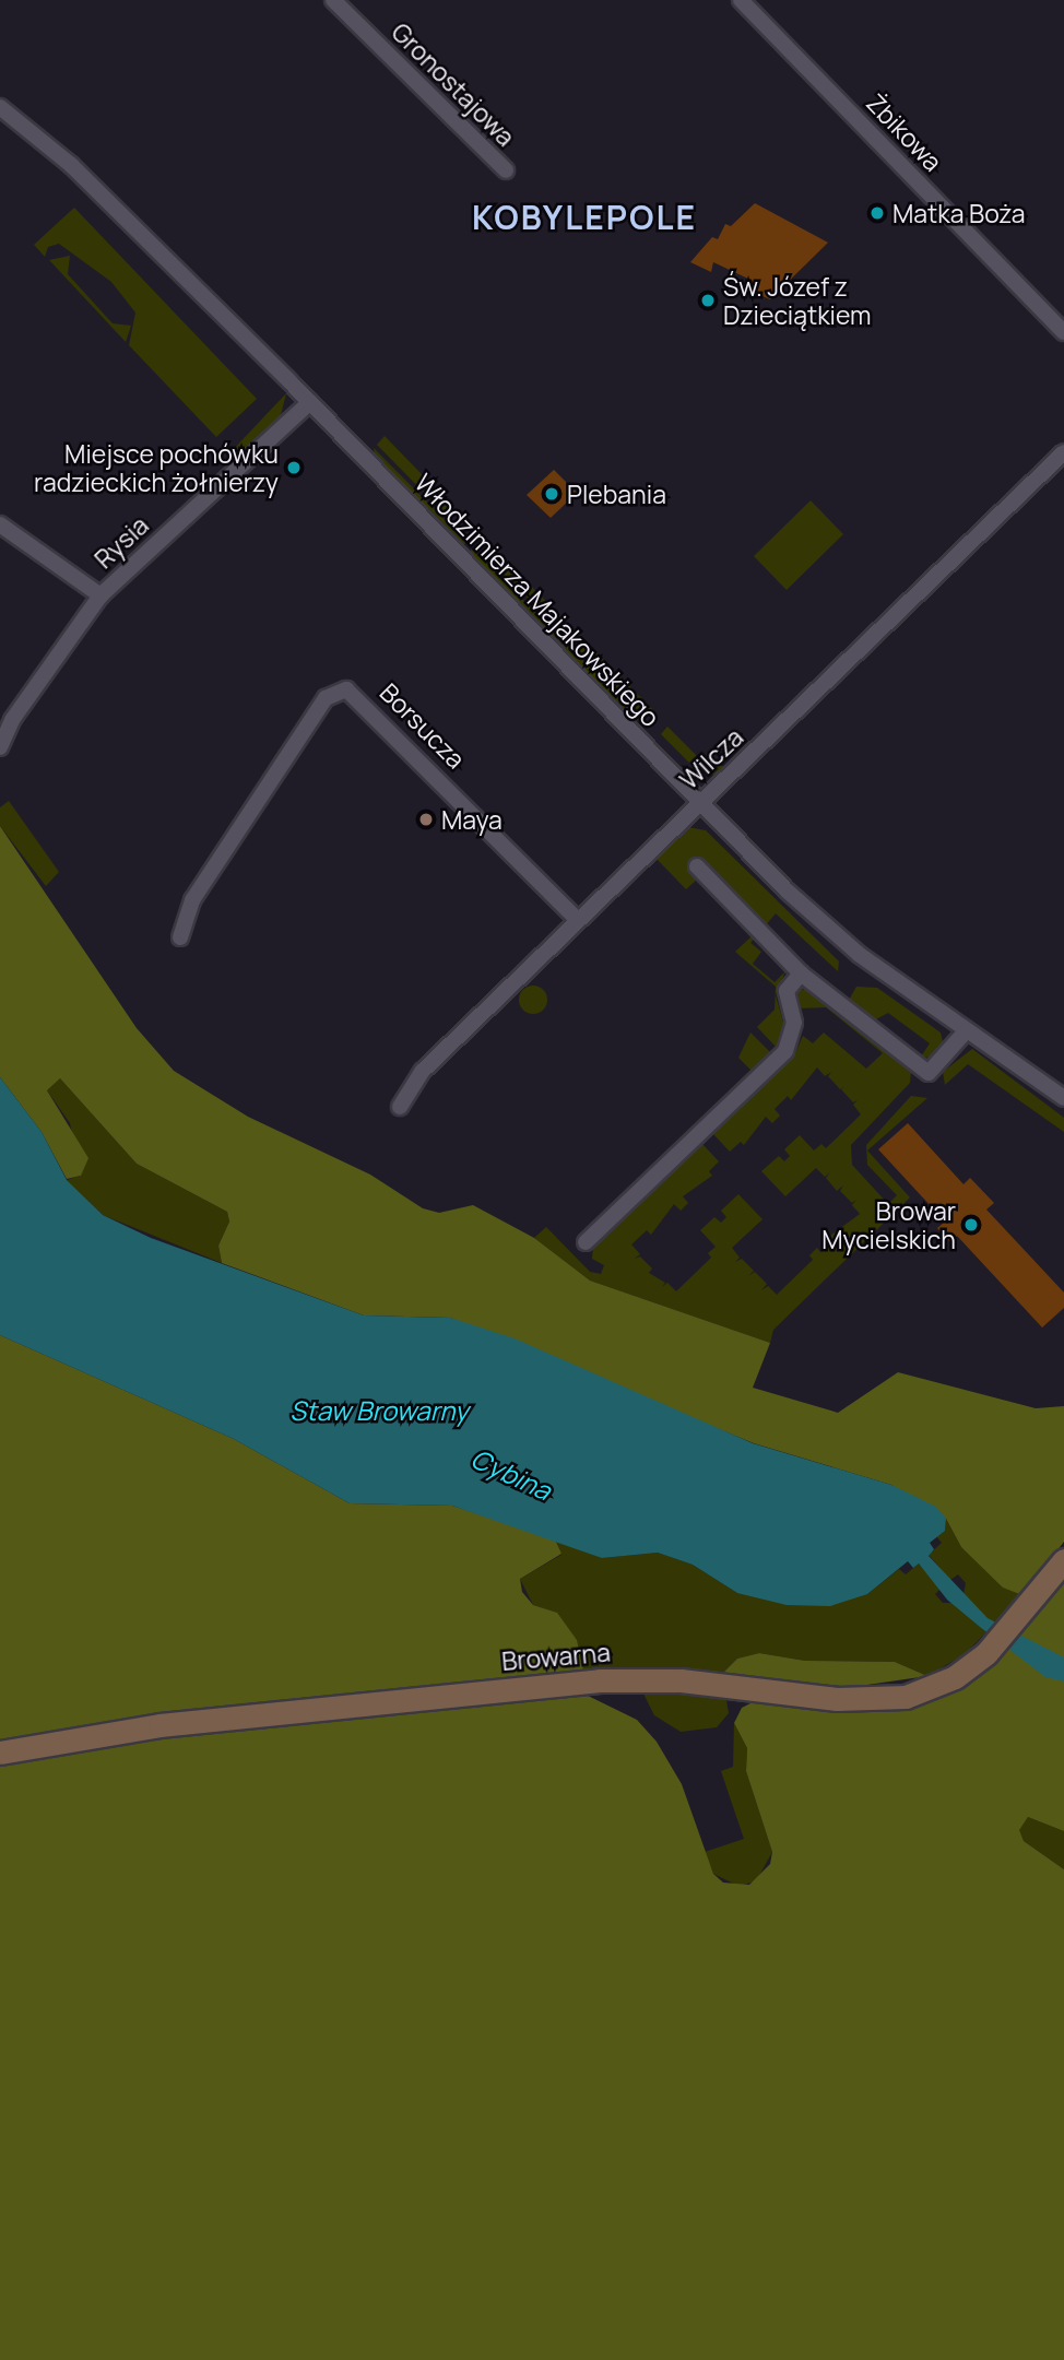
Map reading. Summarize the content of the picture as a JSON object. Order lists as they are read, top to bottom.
{
  "streets": {
    "street": [
      "Gronostajowa",
      "Żbikowa",
      "Rysia",
      "Włodzimierza Majakowskiego",
      "Borsucza",
      "Wilcza",
      "Browarna"
    ]
  },
  "crossings": [
    ["Rysia", "Włodzimierza Majakowskiego"],
    ["Włodzimierza Majakowskiego", "Wilcza"],
    ["Borsucza", "Wilcza"]
  ],
  "districts": ["KOBYLEPOLE"],
  "water": ["Staw Browarny", "Cybina"],
  "places": [
    "Matka Boża",
    "Św. Józef z Dzieciątkiem",
    "Miejsce pochówku radzieckich żołnierzy",
    "Plebania",
    "Maya",
    "Browar Mycielskich"
  ]
}
